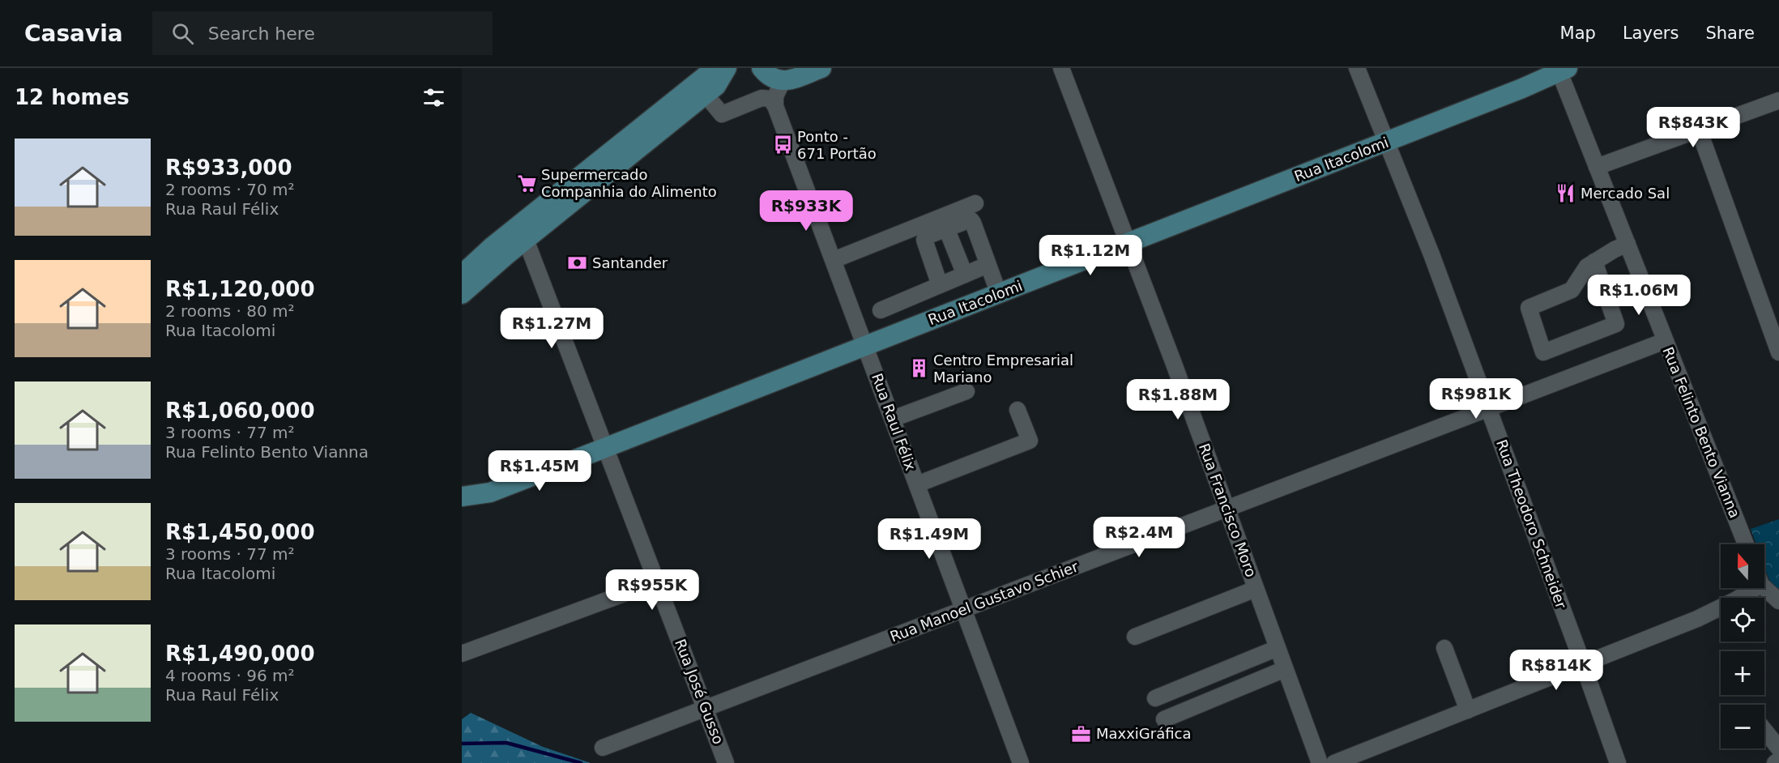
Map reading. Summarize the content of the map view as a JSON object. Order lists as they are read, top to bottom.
{
  "streets": {
    "main road": ["Rua Itacolomi"],
    "street": [
      "Rua Raul Félix",
      "Rua Felinto Bento Vianna",
      "Rua Francisco Moro",
      "Rua Theodoro Schneider",
      "Rua Manoel Gustavo Schier",
      "Rua José Gusso"
    ]
  },
  "crossings": [
    ["Rua Itacolomi", "Rua Raul Félix"],
    ["Rua Itacolomi", "Rua Felinto Bento Vianna"],
    ["Rua Itacolomi", "Rua Francisco Moro"],
    ["Rua Itacolomi", "Rua Theodoro Schneider"],
    ["Rua Itacolomi", "Rua José Gusso"],
    ["Rua Raul Félix", "Rua Manoel Gustavo Schier"],
    ["Rua Felinto Bento Vianna", "Rua Manoel Gustavo Schier"],
    ["Rua Francisco Moro", "Rua Manoel Gustavo Schier"],
    ["Rua Theodoro Schneider", "Rua Manoel Gustavo Schier"],
    ["Rua Manoel Gustavo Schier", "Rua José Gusso"]
  ],
  "places": {
    "bus stop": ["Ponto - 671 Portão"],
    "supermarket": ["Supermercado Companhia do Alimento"],
    "restaurant": ["Mercado Sal"],
    "bank": ["Santander"],
    "building": ["Centro Empresarial Mariano"],
    "office": ["MaxxiGráfica"]
  },
  "north": "top",
  "page": {
    "header": "Casavia",
    "search": "Search here",
    "nav": ["Map", "Layers", "Share"],
    "heading": "12 homes",
    "price": [
      "R$843K",
      "R$933K",
      "R$1.12M",
      "R$1.06M",
      "R$1.27M",
      "R$981K",
      "R$1.88M",
      "R$1.45M",
      "R$2.4M",
      "R$1.49M",
      "R$955K",
      "R$814K"
    ],
    "list": [
      {
        "name": "R$933,000",
        "note": "2 rooms · 70 m² · Rua Raul Félix"
      },
      {
        "name": "R$1,120,000",
        "note": "2 rooms · 80 m² · Rua Itacolomi"
      },
      {
        "name": "R$1,060,000",
        "note": "3 rooms · 77 m² · Rua Felinto Bento Vianna"
      },
      {
        "name": "R$1,450,000",
        "note": "3 rooms · 77 m² · Rua Itacolomi"
      },
      {
        "name": "R$1,490,000",
        "note": "4 rooms · 96 m² · Rua Raul Félix"
      }
    ],
    "map_buttons": ["+", "−"]
  }
}
